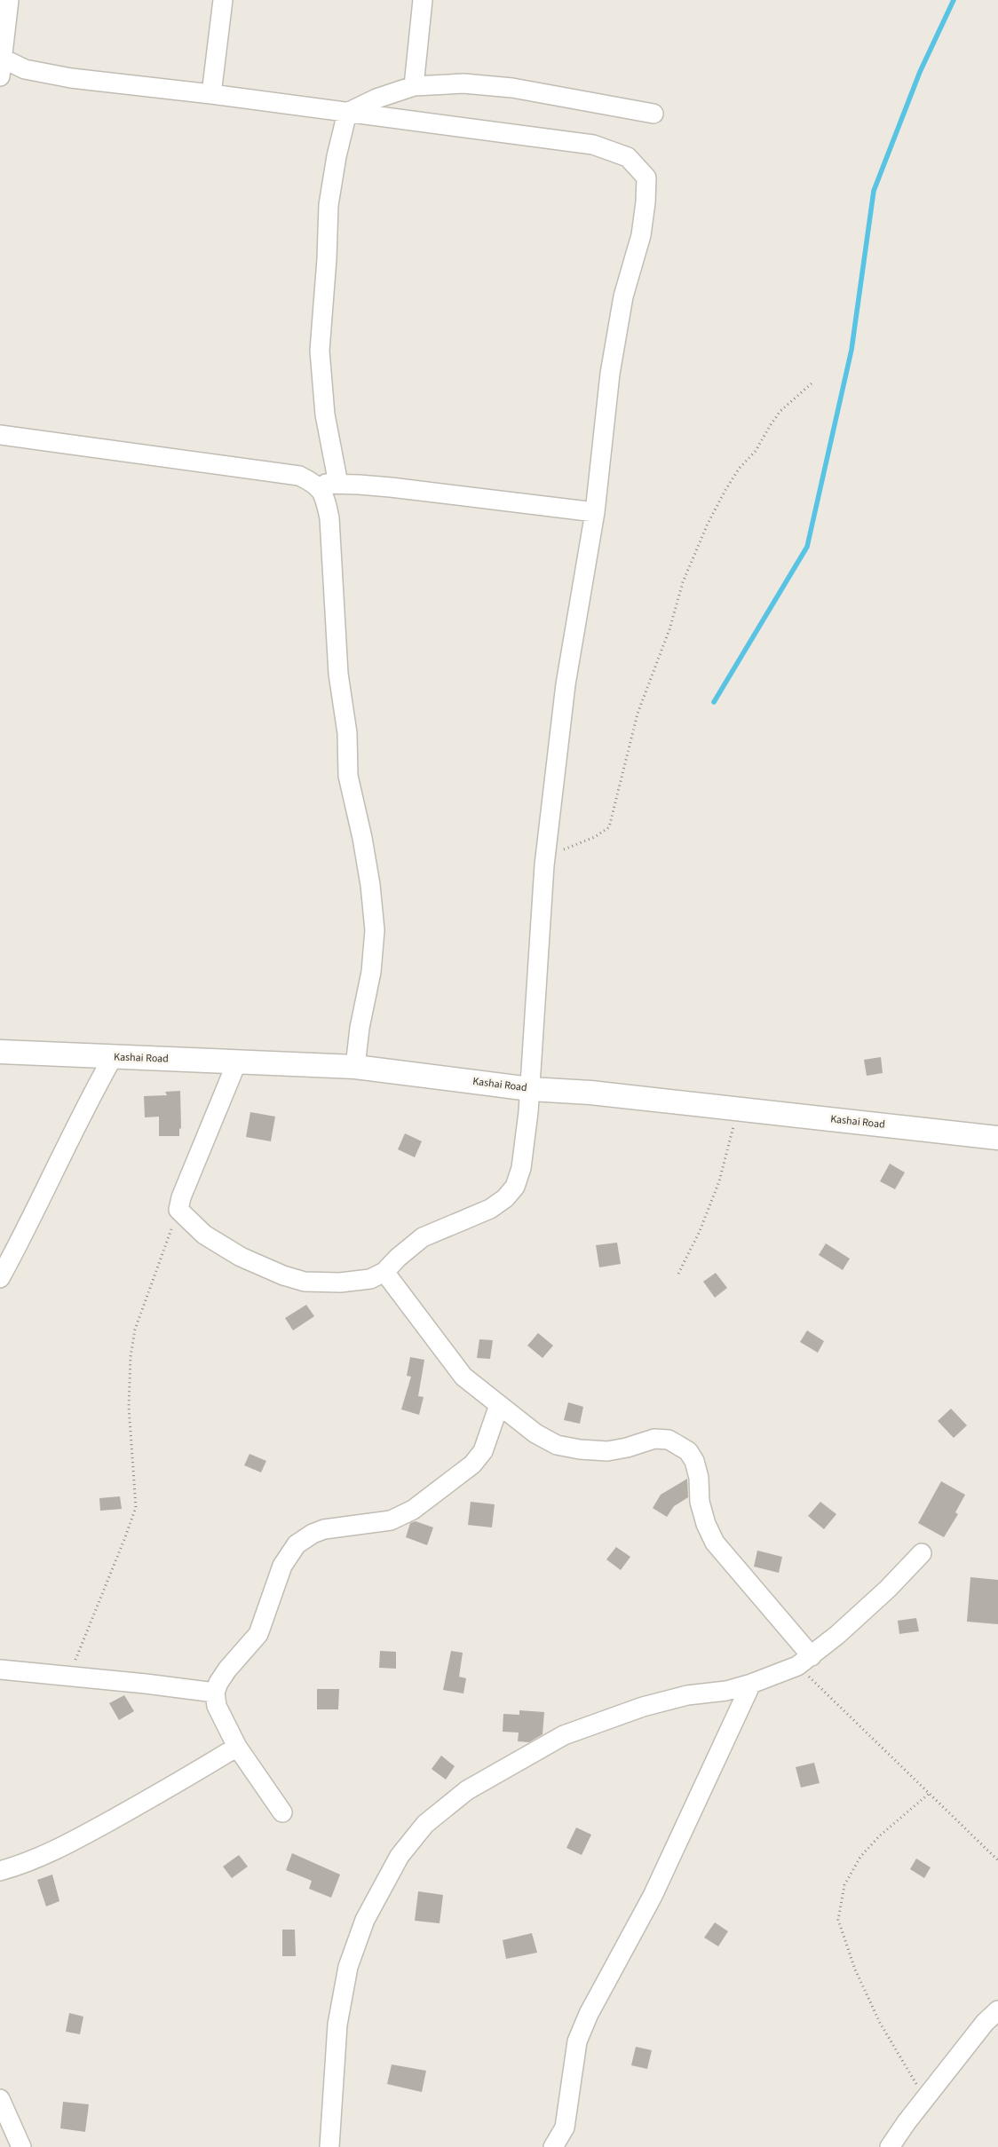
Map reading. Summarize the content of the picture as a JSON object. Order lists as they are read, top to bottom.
{
  "streets": {
    "street": ["Kashai Road"]
  }
}
